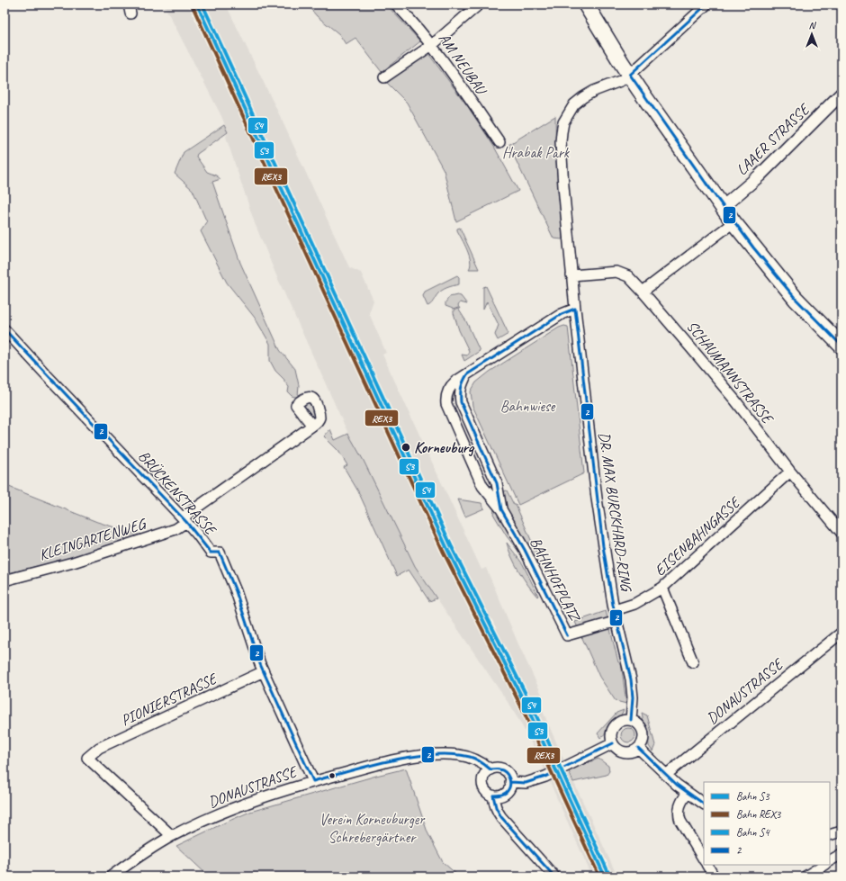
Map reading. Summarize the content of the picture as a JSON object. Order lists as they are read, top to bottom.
{
  "streets": {
    "street": [
      "AM NEUBAU",
      "LAAER STRASSE",
      "SCHAUMANNSTRASSE",
      "BRÜCKENSTRASSE",
      "DR. MAX BURCKHARD-RING",
      "EISENBAHNGASSE",
      "KLEINGARTENWEG",
      "BAHNHOFPLATZ",
      "DONAUSTRASSE",
      "PIONIERSTRASSE"
    ]
  },
  "crossings": [
    ["SCHAUMANNSTRASSE", "DR. MAX BURCKHARD-RING"],
    ["SCHAUMANNSTRASSE", "EISENBAHNGASSE"],
    ["BRÜCKENSTRASSE", "KLEINGARTENWEG"],
    ["BRÜCKENSTRASSE", "DONAUSTRASSE"],
    ["BRÜCKENSTRASSE", "PIONIERSTRASSE"],
    ["DR. MAX BURCKHARD-RING", "EISENBAHNGASSE"],
    ["DR. MAX BURCKHARD-RING", "BAHNHOFPLATZ"],
    ["DONAUSTRASSE", "PIONIERSTRASSE"]
  ],
  "parks": ["Hrabak Park", "Bahnwiese", "Verein Korneuburger Schrebergärtner"],
  "places": ["Korneuburg"],
  "lines": [
    "rail line S3",
    "rail line S4",
    "transit line 2",
    "rail line REX3"
  ],
  "legend": [
    "Bahn S3",
    "Bahn REX3",
    "Bahn S4",
    "2"
  ],
  "north": "top"
}
